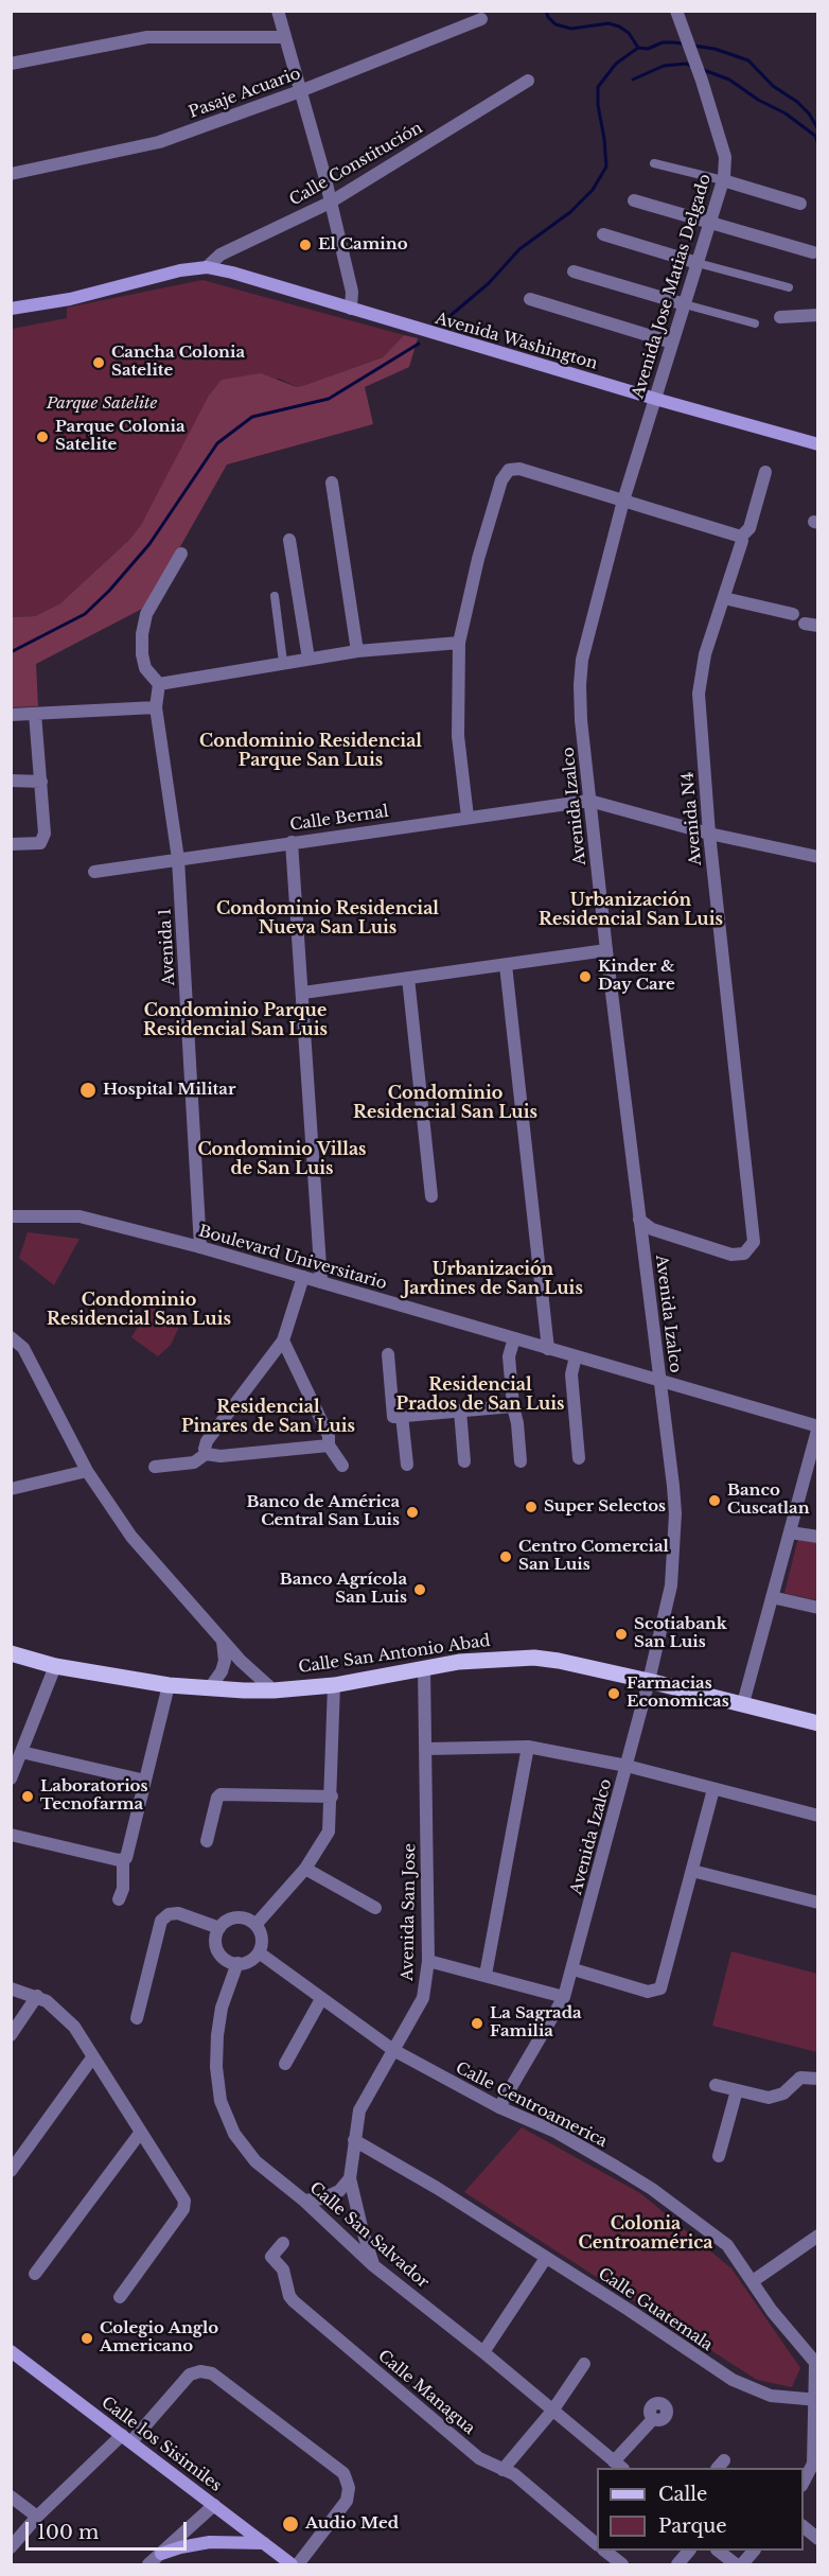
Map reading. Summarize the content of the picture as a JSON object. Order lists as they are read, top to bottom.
{
  "streets": {
    "main road": [
      "Calle Constitución",
      "Avenida Washington",
      "Calle San Antonio Abad",
      "Calle los Sisimiles"
    ],
    "street": [
      "Pasaje Acuario",
      "Avenida Jose Matias Delgado",
      "Avenida Izalco",
      "Calle Bernal",
      "Avenida N4",
      "Avenida 1",
      "Boulevard Universitario",
      "Avenida San Jose",
      "Calle Centroamerica",
      "Calle San Salvador",
      "Calle Guatemala",
      "Calle Managua"
    ]
  },
  "crossings": [
    ["Calle Constitución", "Avenida Washington"],
    ["Avenida Jose Matias Delgado", "Avenida Washington"],
    ["Avenida Jose Matias Delgado", "Avenida Izalco"],
    ["Avenida Izalco", "Calle Bernal"],
    ["Avenida Izalco", "Avenida N4"],
    ["Avenida Izalco", "Boulevard Universitario"],
    ["Avenida Izalco", "Calle San Antonio Abad"],
    ["Avenida Izalco", "Calle Centroamerica"],
    ["Calle Bernal", "Avenida 1"],
    ["Avenida 1", "Boulevard Universitario"],
    ["Calle San Antonio Abad", "Avenida San Jose"],
    ["Avenida San Jose", "Calle Centroamerica"],
    ["Avenida San Jose", "Calle San Salvador"],
    ["Avenida San Jose", "Calle Guatemala"],
    ["Calle Centroamerica", "Calle San Salvador"]
  ],
  "districts": [
    "Condominio Residencial Parque San Luis",
    "Urbanización Residencial San Luis",
    "Condominio Residencial Nueva San Luis",
    "Condominio Parque Residencial San Luis",
    "Condominio Residencial San Luis",
    "Condominio Villas de San Luis",
    "Urbanización Jardines de San Luis",
    "Condominio Residencial San Luis",
    "Residencial Prados de San Luis",
    "Residencial Pinares de San Luis",
    "Colonia Centroamérica"
  ],
  "parks": ["Parque Satelite"],
  "places": [
    "El Camino",
    "Cancha Colonia Satelite",
    "Parque Colonia Satelite",
    "Kinder & Day Care",
    "Hospital Militar",
    "Banco Cuscatlan",
    "Super Selectos",
    "Banco de América Central San Luis",
    "Centro Comercial San Luis",
    "Banco Agrícola San Luis",
    "Scotiabank San Luis",
    "Farmacias Economicas",
    "Laboratorios Tecnofarma",
    "La Sagrada Familia",
    "Colegio Anglo Americano",
    "Audio Med"
  ],
  "legend": ["Calle", "Parque"],
  "scale_bar": "100 m"
}
